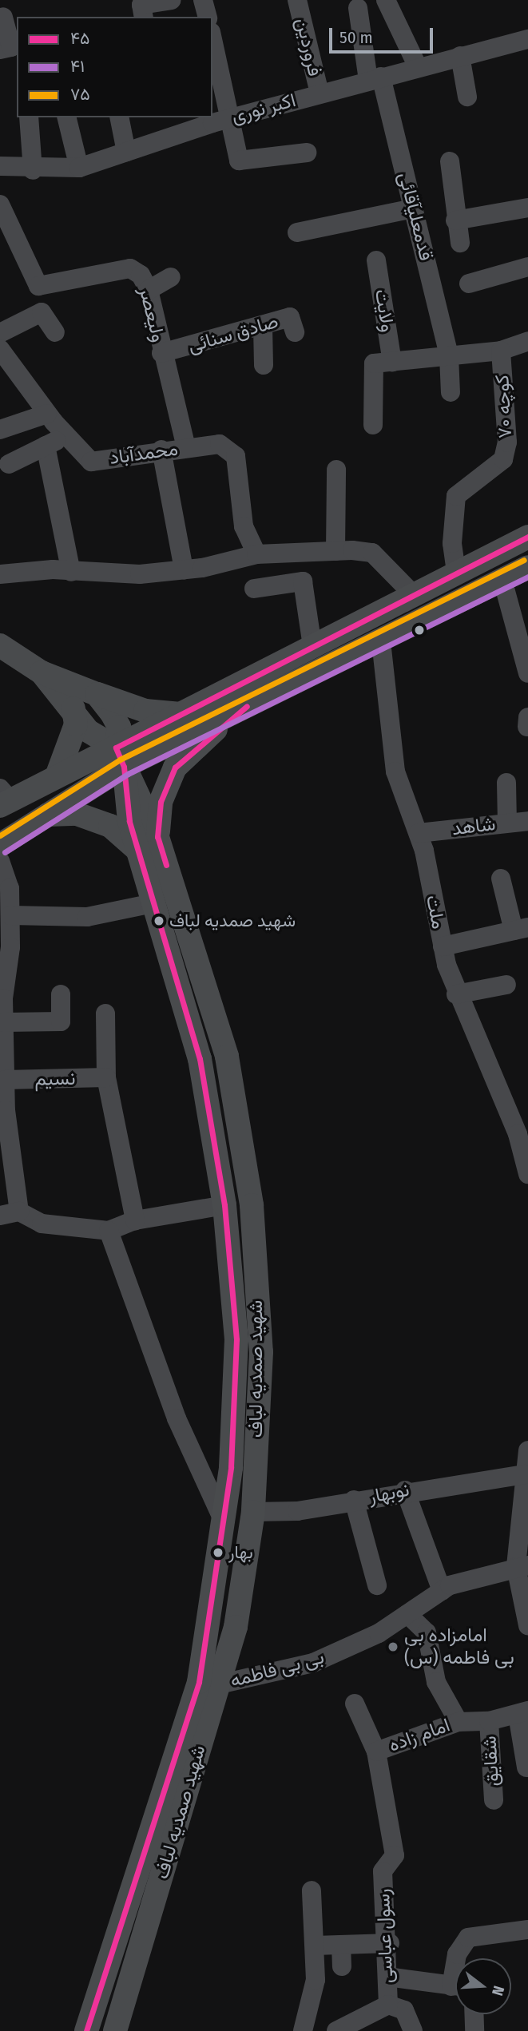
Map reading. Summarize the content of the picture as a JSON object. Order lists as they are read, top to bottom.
{
  "streets": {
    "main road": ["شهید صمدیه لباف"],
    "street": [
      "فروردین",
      "اکبر نوری",
      "قدمعلیآقائی",
      "ولایت",
      "ولیعصر",
      "صادق سنائی",
      "کوچه ۷۰",
      "محمدآباد",
      "شاهد",
      "ملت",
      "نسیم",
      "نوبهار",
      "بی بی فاطمه",
      "امام زاده",
      "شقایق",
      "رسول عباسی"
    ]
  },
  "crossings": [
    ["فروردین", "اکبر نوری"],
    ["اکبر نوری", "قدمعلیآقائی"],
    ["ولیعصر", "صادق سنائی"],
    ["ولیعصر", "محمدآباد"],
    ["شاهد", "ملت"],
    ["شهید صمدیه لباف", "نوبهار"],
    ["شهید صمدیه لباف", "بی بی فاطمه"],
    ["امام زاده", "شقایق"],
    ["امام زاده", "رسول عباسی"]
  ],
  "places": ["شهید صمدیه لباف", "بهار", "امامزاده بی بی فاطمه (س)"],
  "lines": ["transit line ۴۵", "transit line ۷۵", "transit line ۴۱"],
  "legend": ["۴۵", "۴۱", "۷۵"],
  "scale_bar": "50 m",
  "north": "right"
}
